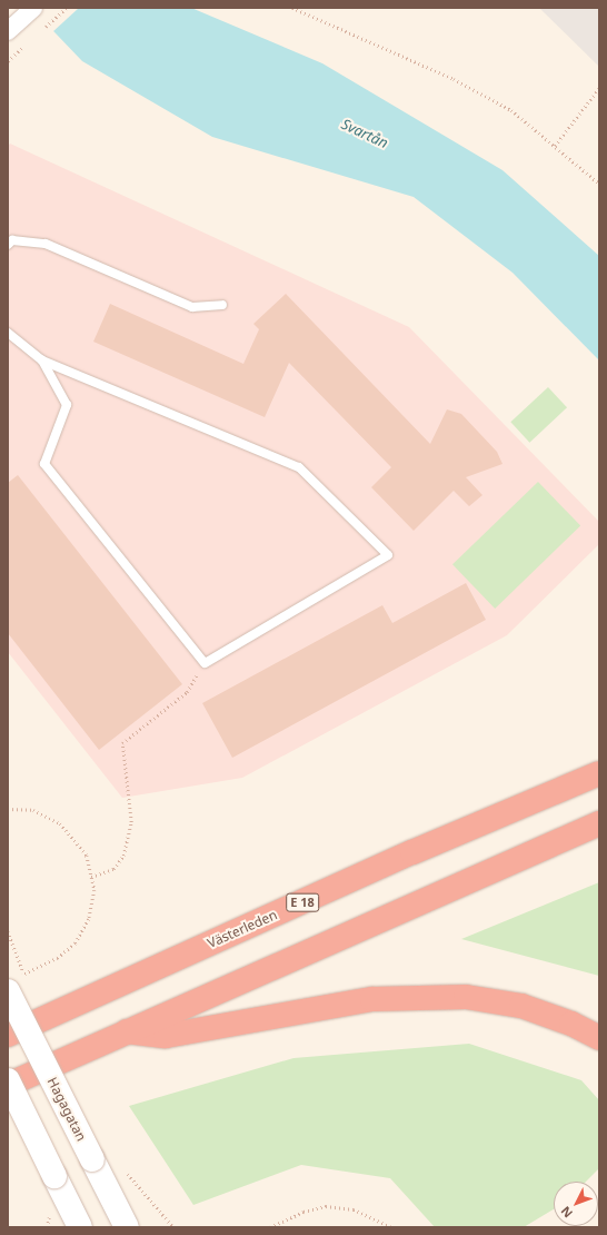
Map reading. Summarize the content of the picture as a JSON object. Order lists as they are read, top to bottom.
{
  "streets": {
    "highway": ["E 18", "Västerleden"],
    "street": ["Hagagatan"]
  },
  "water": ["Svartån"],
  "north": "bottom left"
}
